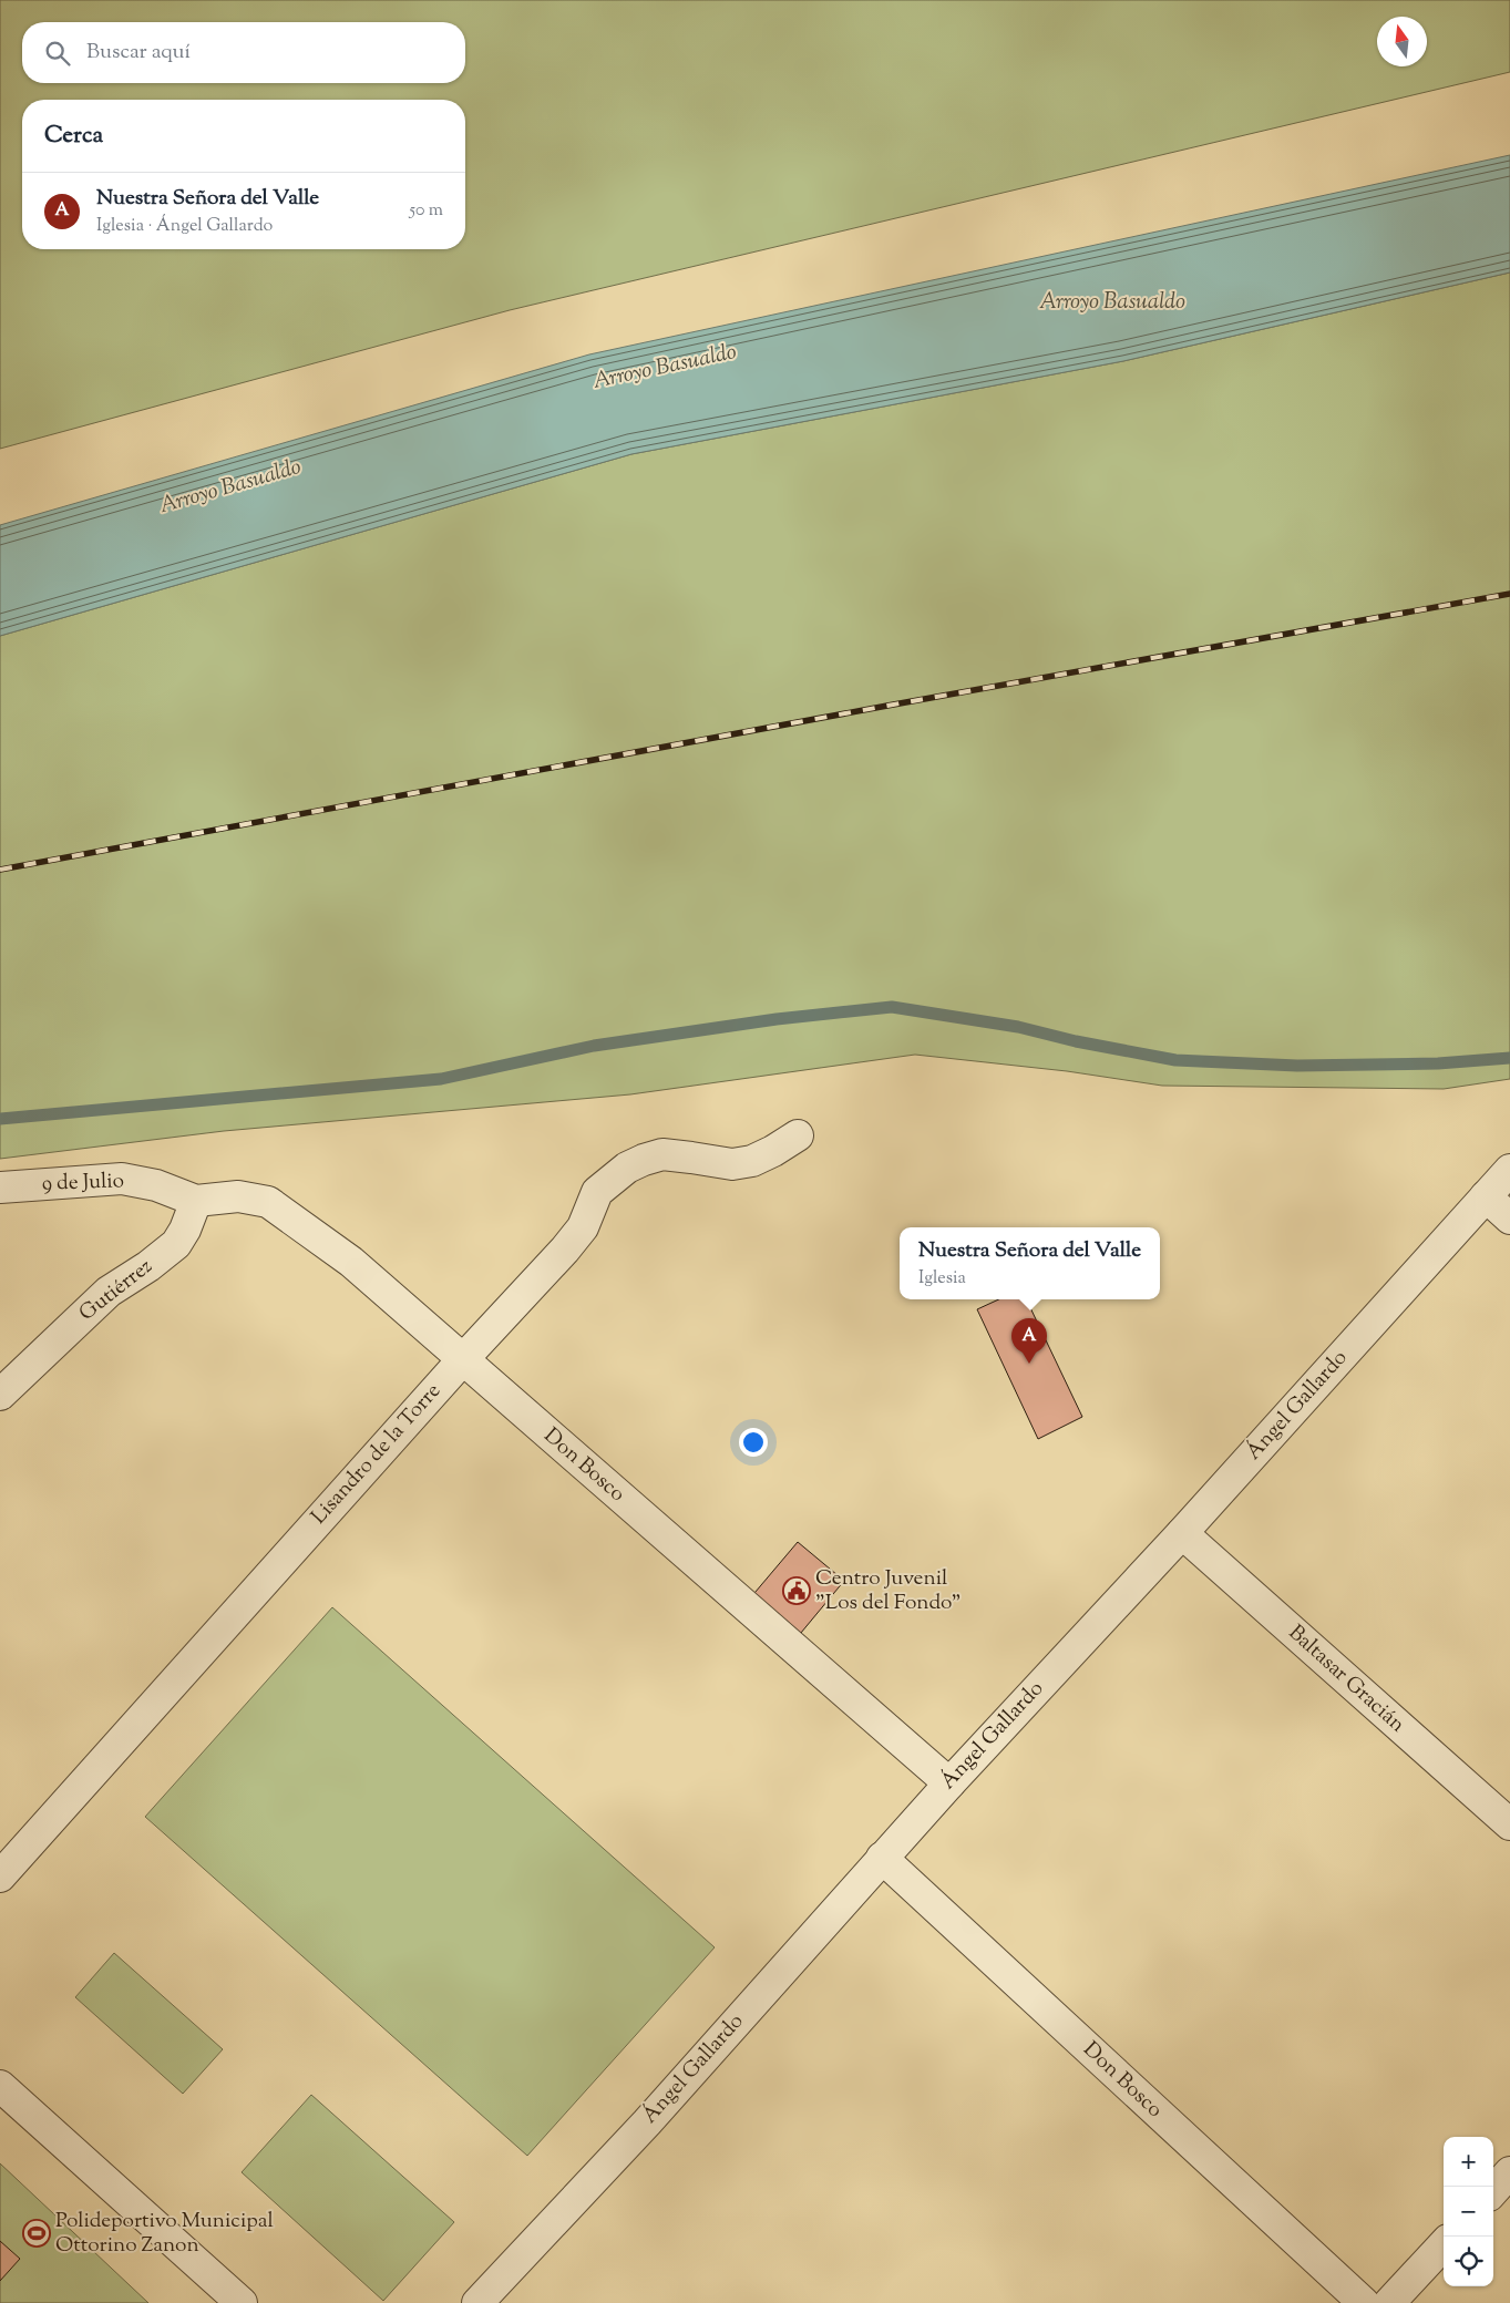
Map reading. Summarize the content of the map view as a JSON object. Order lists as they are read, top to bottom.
{
  "streets": {
    "street": [
      "9 de Julio",
      "Gutiérrez",
      "Ángel Gallardo",
      "Lisandro de la Torre",
      "Don Bosco",
      "Baltasar Gracián"
    ]
  },
  "crossings": [
    ["9 de Julio", "Gutiérrez"],
    ["9 de Julio", "Don Bosco"],
    ["Gutiérrez", "Don Bosco"],
    ["Ángel Gallardo", "Don Bosco"],
    ["Ángel Gallardo", "Baltasar Gracián"],
    ["Lisandro de la Torre", "Don Bosco"]
  ],
  "water": ["Arroyo Basualdo"],
  "places": {
    "public building": ["Centro Juvenil \"Los del Fondo\""],
    "sports": ["Polideportivo Municipal Ottorino Zanon"]
  },
  "north": "top",
  "page": {
    "search": "Buscar aquí",
    "heading": "Cerca",
    "list": [
      {
        "mark": "A",
        "name": "Nuestra Señora del Valle",
        "note": "Iglesia · Ángel Gallardo",
        "value": "50 m"
      }
    ],
    "popup": ["Nuestra Señora del Valle", "Iglesia"],
    "pins": "A",
    "map_buttons": ["+", "−"]
  }
}
